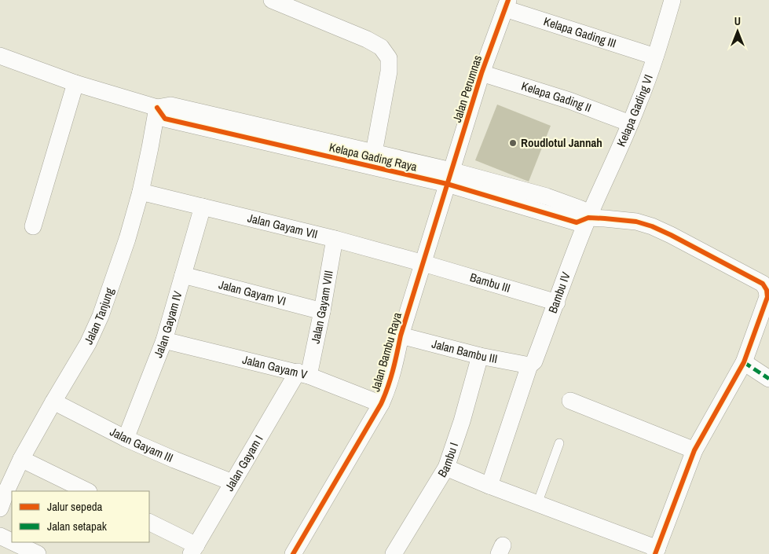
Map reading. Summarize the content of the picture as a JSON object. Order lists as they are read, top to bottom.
{
  "streets": {
    "street": [
      "Kelapa Gading III",
      "Jalan Perumnas",
      "Kelapa Gading II",
      "Kelapa Gading VI",
      "Kelapa Gading Raya",
      "Jalan Gayam VII",
      "Bambu III",
      "Bambu IV",
      "Jalan Gayam VI",
      "Jalan Gayam VIII",
      "Jalan Tanjung",
      "Jalan Gayam IV",
      "Jalan Bambu III",
      "Jalan Bambu Raya",
      "Jalan Gayam V",
      "Jalan Gayam III",
      "Bambu I",
      "Jalan Gayam I"
    ]
  },
  "crossings": [
    ["Kelapa Gading III", "Jalan Perumnas"],
    ["Kelapa Gading III", "Kelapa Gading VI"],
    ["Jalan Perumnas", "Kelapa Gading II"],
    ["Jalan Perumnas", "Kelapa Gading Raya"],
    ["Jalan Perumnas", "Jalan Bambu Raya"],
    ["Kelapa Gading II", "Kelapa Gading VI"],
    ["Kelapa Gading VI", "Kelapa Gading Raya"],
    ["Kelapa Gading VI", "Bambu IV"],
    ["Kelapa Gading Raya", "Bambu IV"],
    ["Kelapa Gading Raya", "Jalan Tanjung"],
    ["Kelapa Gading Raya", "Jalan Bambu Raya"],
    ["Jalan Gayam VII", "Bambu III"],
    ["Jalan Gayam VII", "Jalan Gayam VIII"],
    ["Jalan Gayam VII", "Jalan Tanjung"],
    ["Jalan Gayam VII", "Jalan Gayam IV"],
    ["Jalan Gayam VII", "Jalan Bambu Raya"],
    ["Bambu III", "Bambu IV"],
    ["Bambu III", "Jalan Bambu Raya"],
    ["Bambu IV", "Jalan Bambu III"],
    ["Jalan Gayam VI", "Jalan Gayam VIII"],
    ["Jalan Gayam VI", "Jalan Gayam IV"],
    ["Jalan Gayam VIII", "Jalan Gayam V"],
    ["Jalan Gayam VIII", "Jalan Gayam I"],
    ["Jalan Tanjung", "Jalan Gayam III"],
    ["Jalan Gayam IV", "Jalan Gayam V"],
    ["Jalan Gayam IV", "Jalan Gayam III"],
    ["Jalan Bambu III", "Jalan Bambu Raya"],
    ["Jalan Bambu III", "Bambu I"],
    ["Jalan Bambu Raya", "Jalan Gayam V"],
    ["Jalan Gayam V", "Jalan Gayam I"],
    ["Jalan Gayam III", "Jalan Gayam I"]
  ],
  "places": ["Roudlotul Jannah"],
  "legend": ["Jalur sepeda", "Jalan setapak"],
  "north": "top"
}
